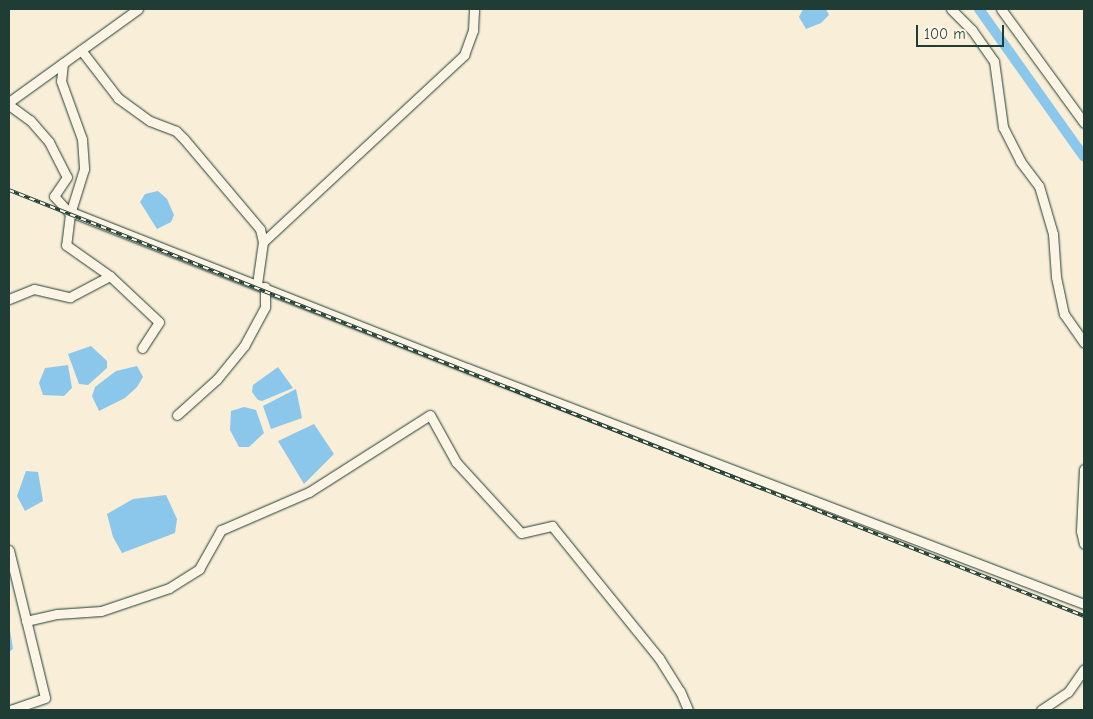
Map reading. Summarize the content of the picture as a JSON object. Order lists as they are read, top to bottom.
{
  "scale_bar": "100 m"
}
